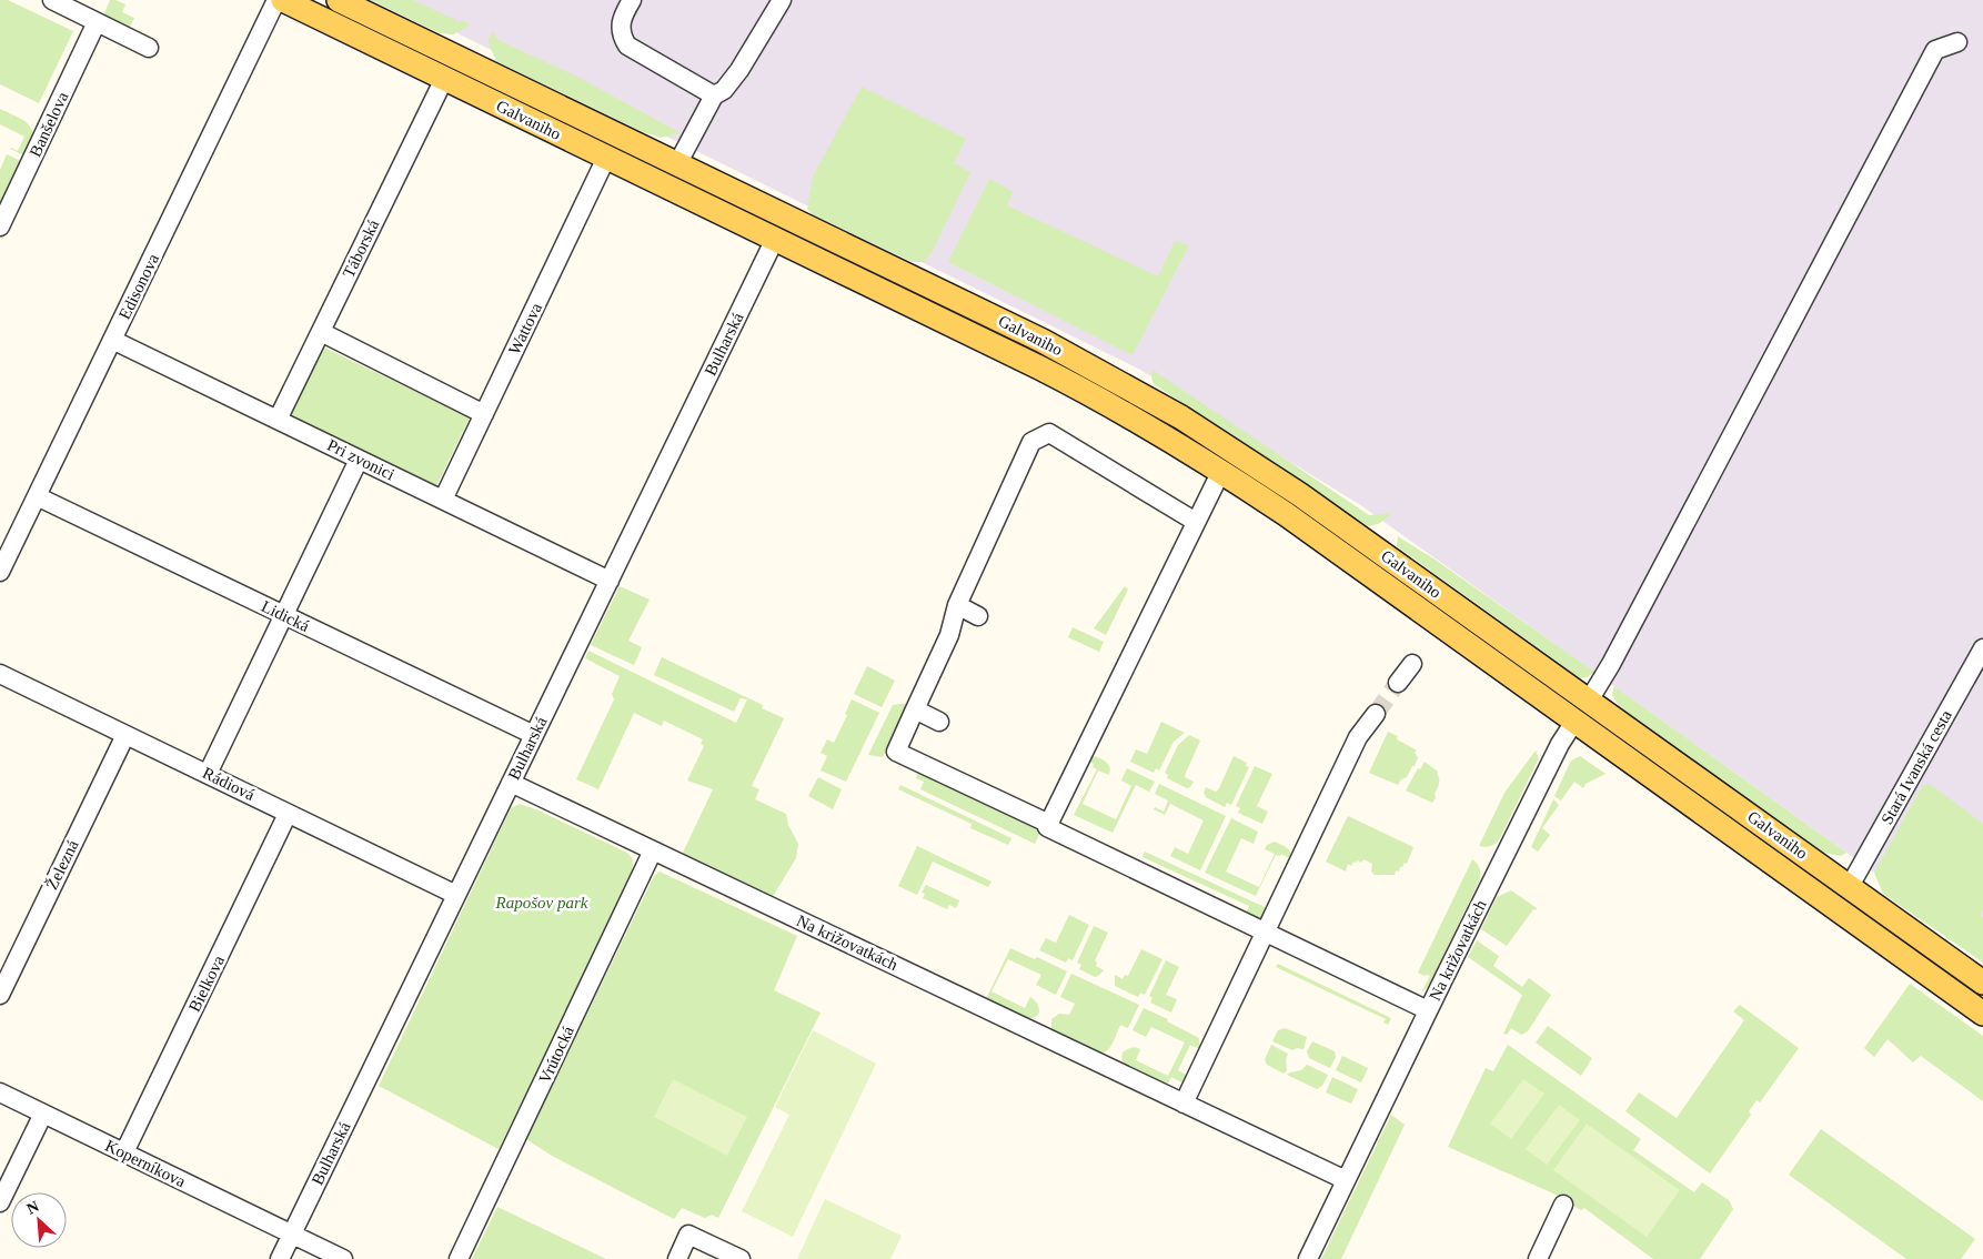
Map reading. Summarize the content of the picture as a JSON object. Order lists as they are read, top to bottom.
{
  "streets": {
    "main road": ["Galvaniho"],
    "street": [
      "Banšelova",
      "Táborská",
      "Edisonova",
      "Wattova",
      "Bulharská",
      "Pri zvonici",
      "Lidická",
      "Stará Ivanská cesta",
      "Rádiová",
      "Železná",
      "Na križovatkách",
      "Bielkova",
      "Vrútocká",
      "Koperníkova"
    ]
  },
  "crossings": [
    ["Galvaniho", "Táborská"],
    ["Galvaniho", "Wattova"],
    ["Galvaniho", "Bulharská"],
    ["Galvaniho", "Stará Ivanská cesta"],
    ["Galvaniho", "Na križovatkách"],
    ["Táborská", "Pri zvonici"],
    ["Edisonova", "Pri zvonici"],
    ["Edisonova", "Lidická"],
    ["Wattova", "Pri zvonici"],
    ["Bulharská", "Pri zvonici"],
    ["Bulharská", "Lidická"],
    ["Bulharská", "Rádiová"],
    ["Bulharská", "Na križovatkách"],
    ["Bulharská", "Koperníkova"],
    ["Rádiová", "Železná"],
    ["Rádiová", "Bielkova"],
    ["Na križovatkách", "Vrútocká"],
    ["Bielkova", "Koperníkova"]
  ],
  "parks": ["Rapošov park"],
  "north": "top left"
}
